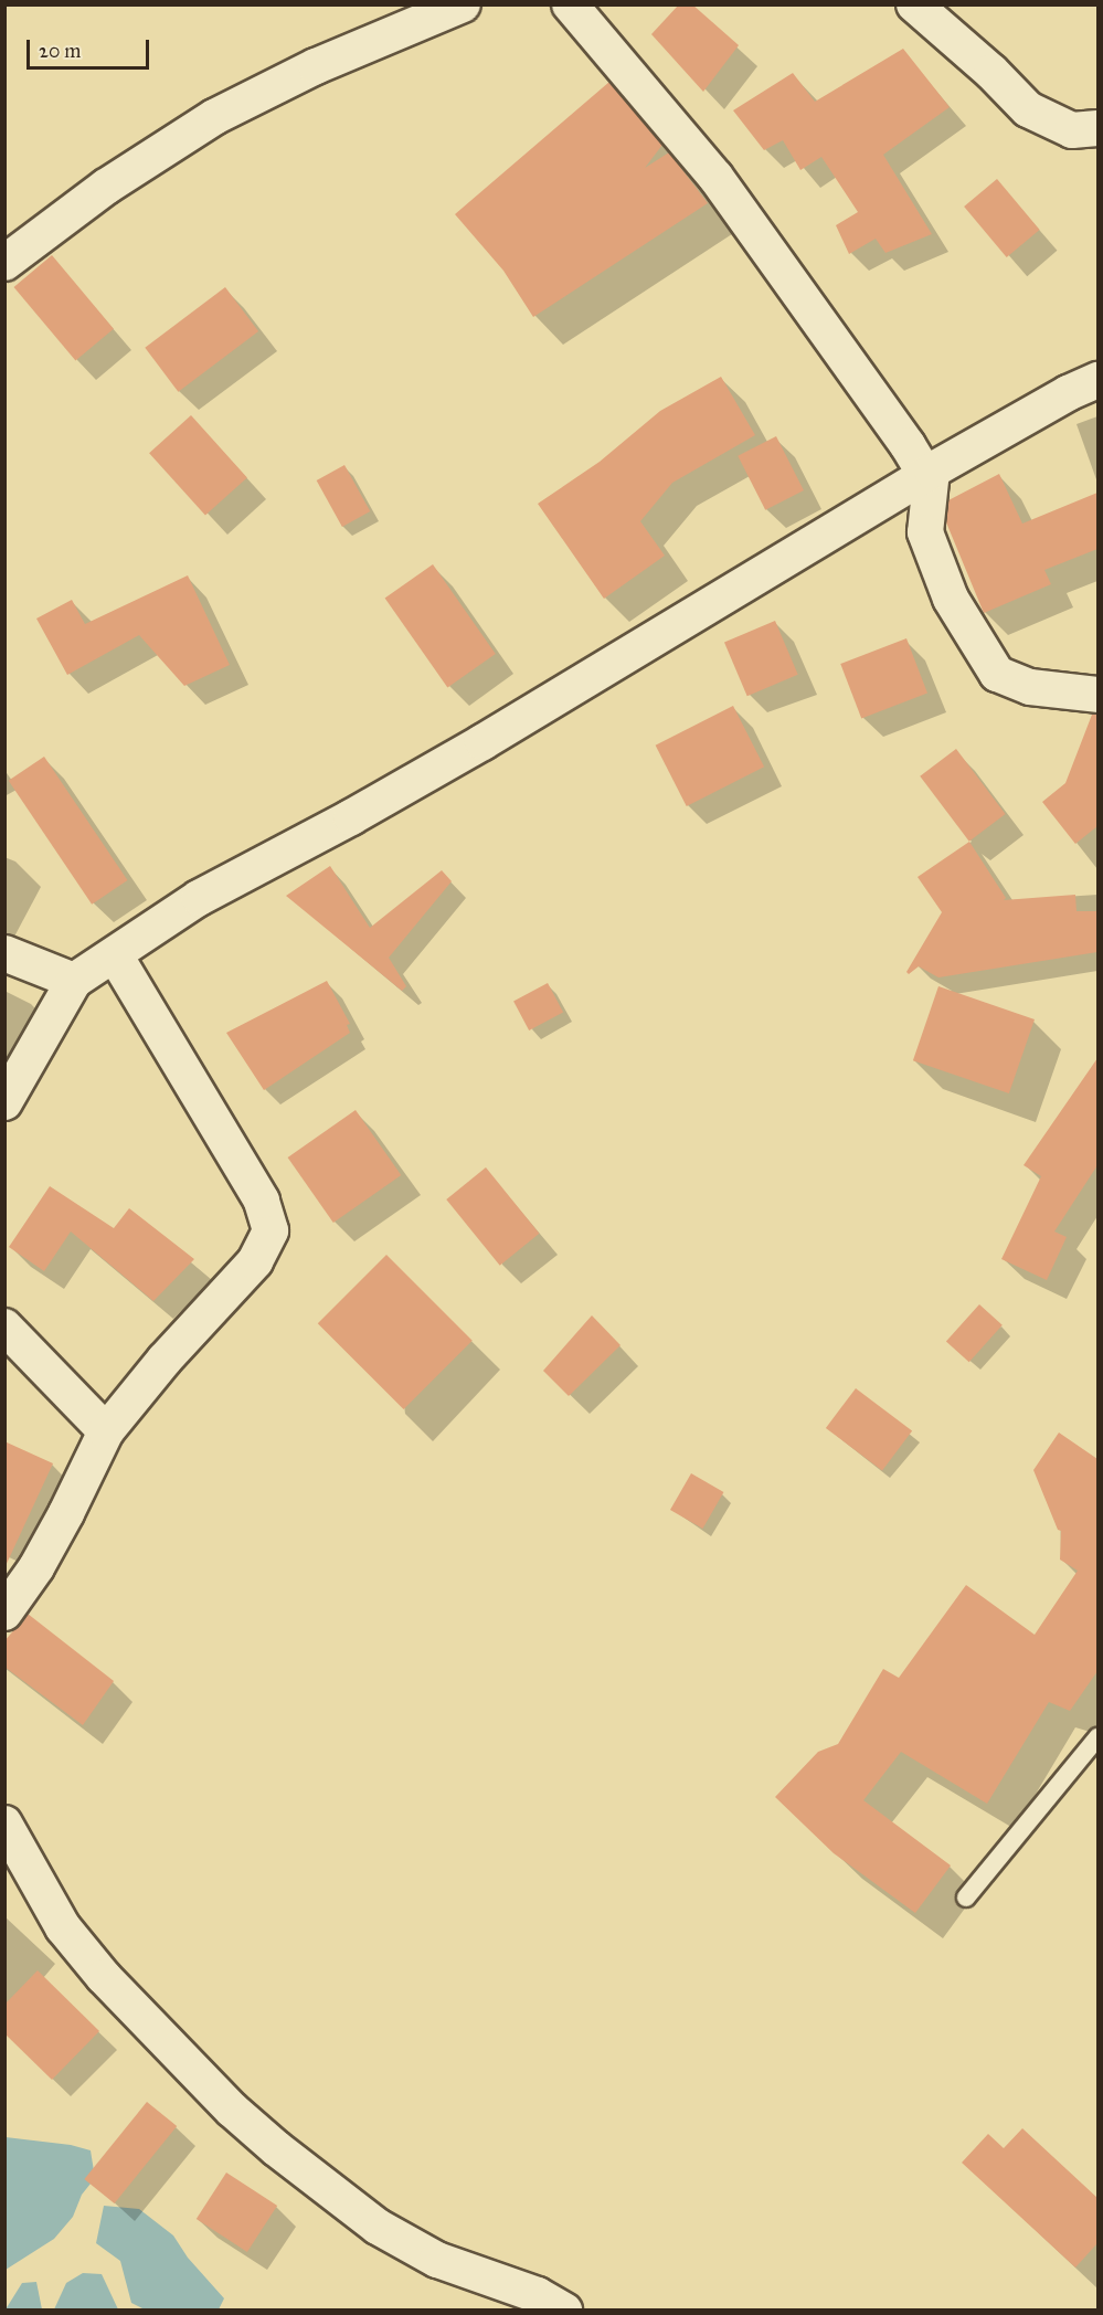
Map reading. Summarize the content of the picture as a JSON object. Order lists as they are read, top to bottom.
{
  "scale_bar": "20 m"
}
